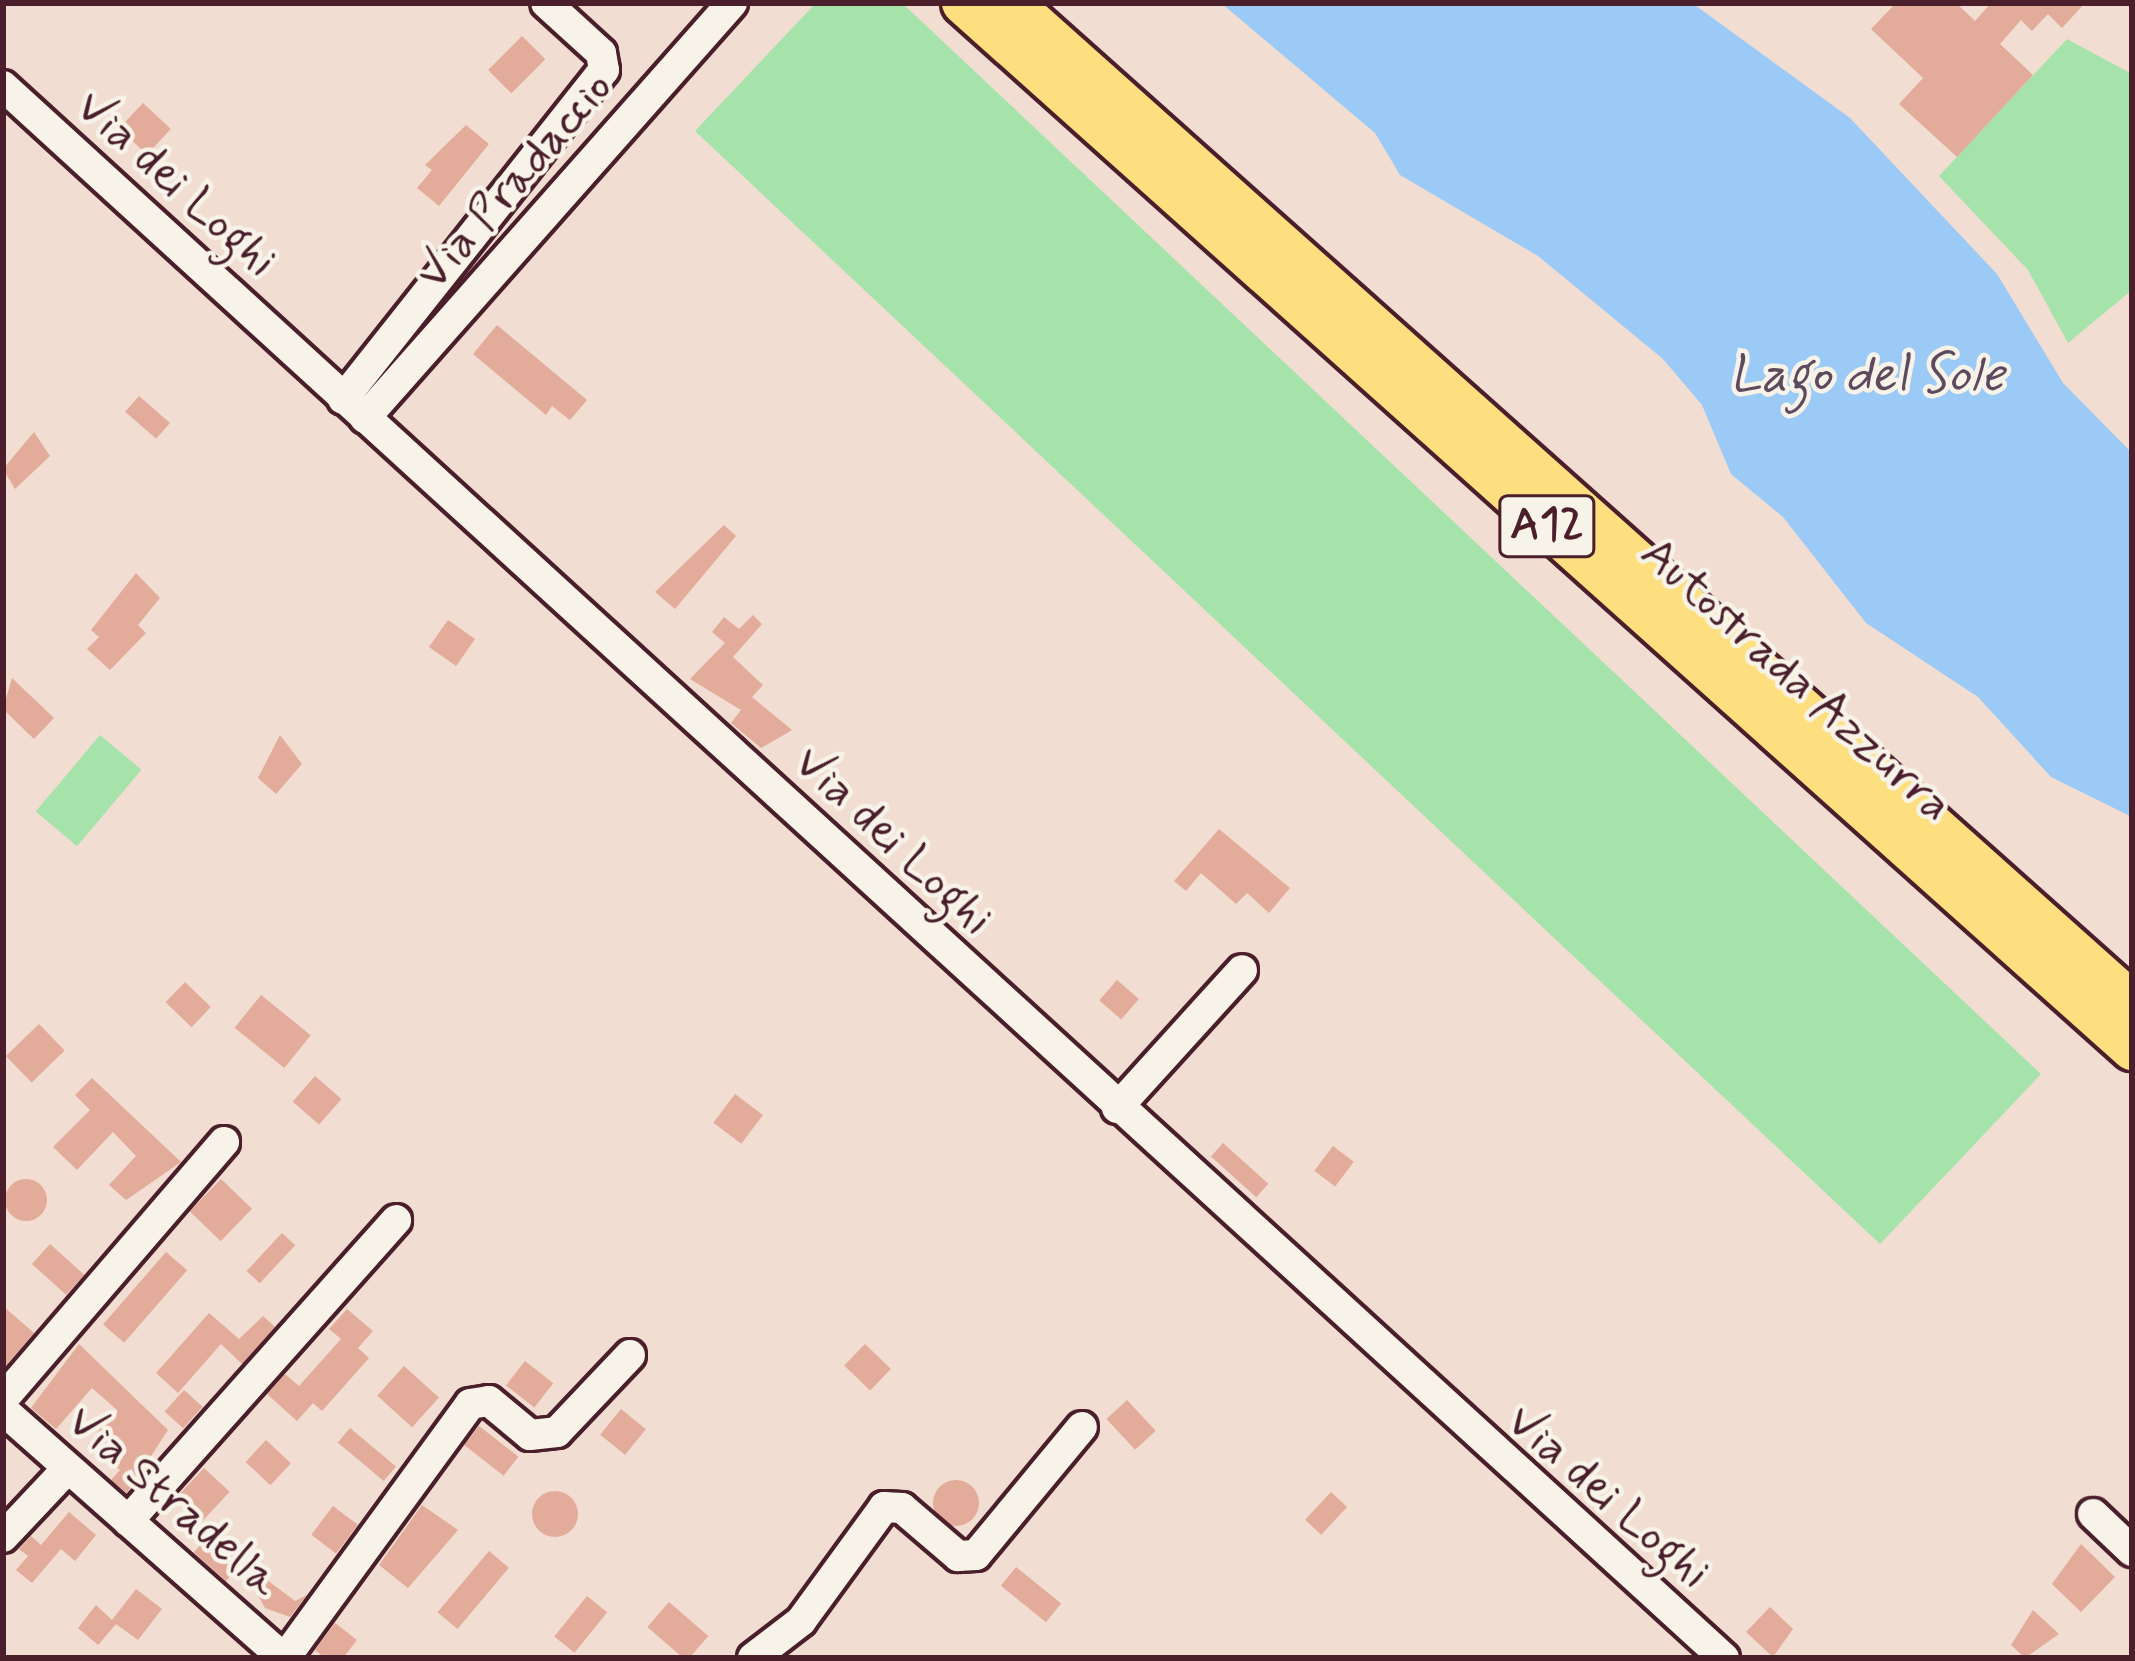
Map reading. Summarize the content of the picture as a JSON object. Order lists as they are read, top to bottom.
{
  "streets": {
    "highway": ["A12", "Autostrada Azzurra"],
    "street": ["Via Pradaccio", "Via dei Loghi", "Via Stradella"]
  },
  "crossings": [
    ["Via Pradaccio", "Via dei Loghi"]
  ],
  "water": ["Lago del Sole"]
}
